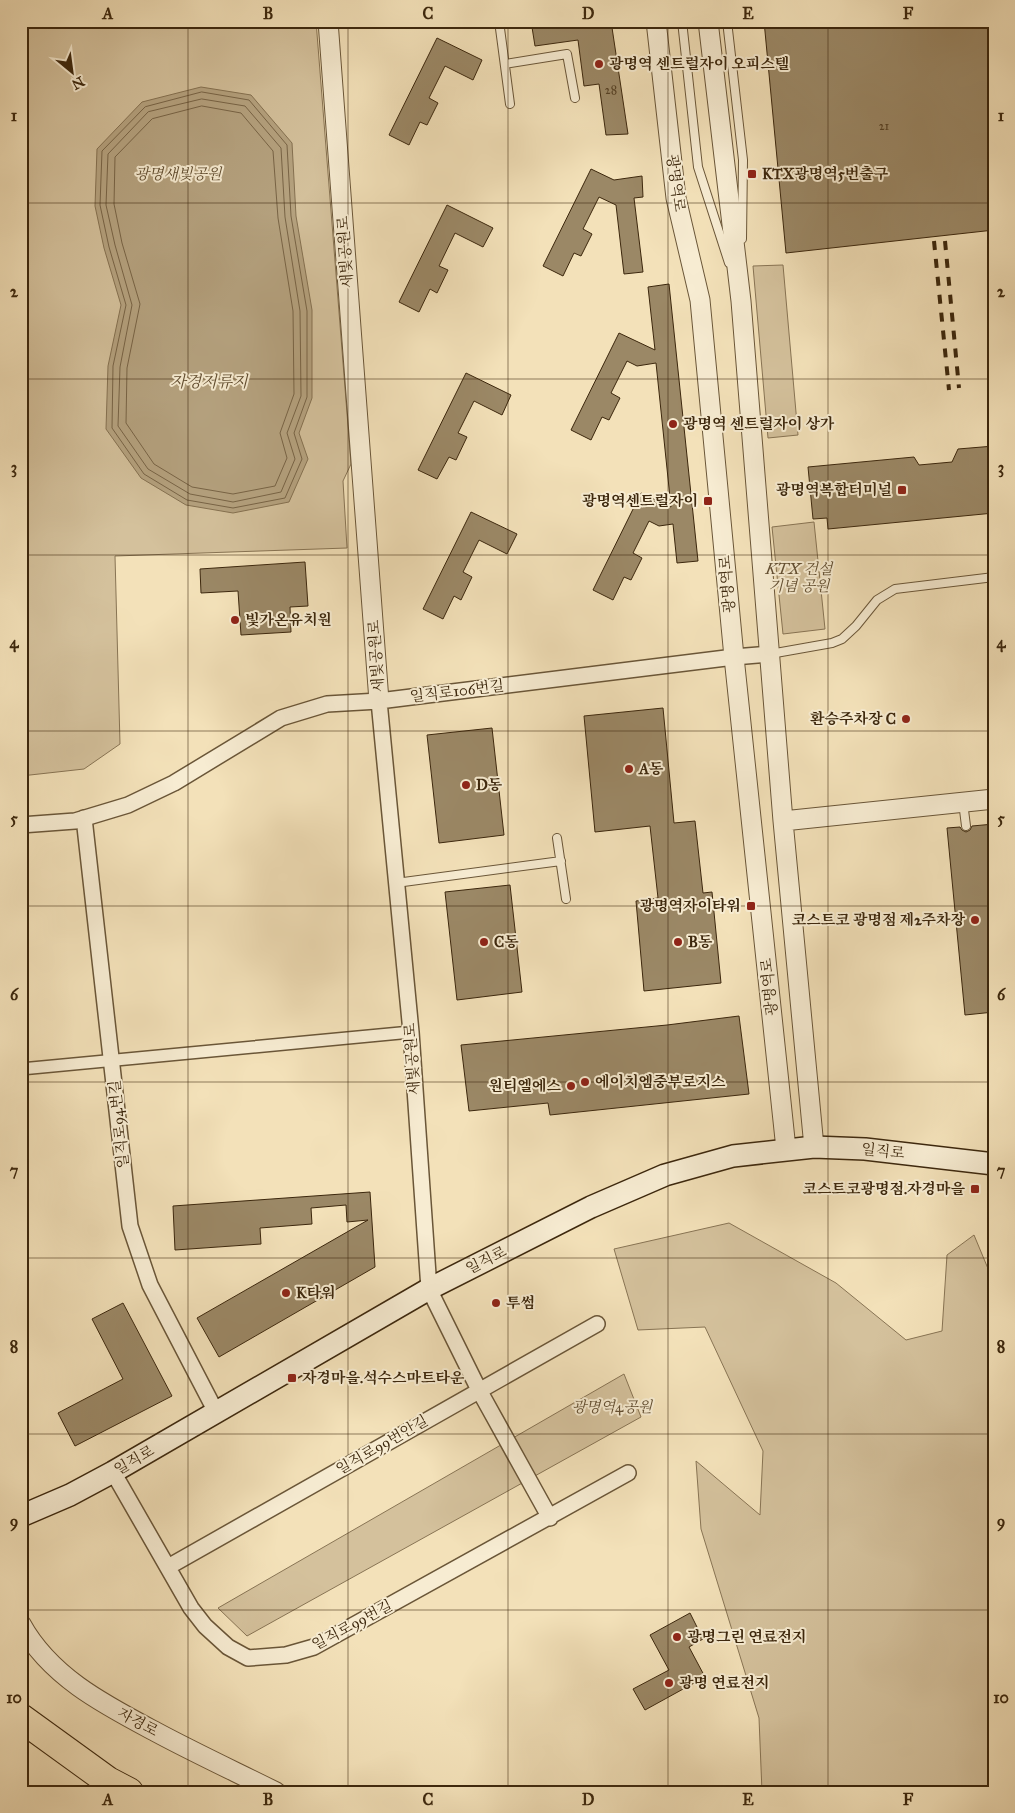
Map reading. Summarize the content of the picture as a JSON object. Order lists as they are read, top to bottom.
{
  "streets": {
    "main road": ["일직로"],
    "street": [
      "광명역로",
      "새빛공원로",
      "일직로106번길",
      "일직로94번길",
      "일직로99번안길",
      "일직로99번길",
      "자경로"
    ]
  },
  "crossings": [
    ["광명역로", "일직로106번길"],
    ["광명역로", "일직로"],
    ["새빛공원로", "일직로106번길"],
    ["새빛공원로", "일직로"],
    ["일직로106번길", "일직로94번길"],
    ["일직로94번길", "일직로"],
    ["일직로", "일직로99번길"],
    ["일직로99번안길", "일직로99번길"]
  ],
  "water": ["자경저류지"],
  "parks": ["광명새빛공원", "KTX 건설 기념 공원", "광명역4공원"],
  "places": {
    "other": [
      "광명역 센트럴자이 오피스텔",
      "광명역 센트럴자이 상가",
      "빛가온유치원",
      "환승주차장 C",
      "A동",
      "D동",
      "코스트코 광명점 제2주차장",
      "C동",
      "B동",
      "에이치엠중부로지스",
      "원티엘에스",
      "K타워",
      "투썸",
      "광명그린 연료전지",
      "광명 연료전지"
    ],
    "transit": [
      "KTX광명역5번출구",
      "광명역복합터미널",
      "광명역센트럴자이",
      "광명역자이타워",
      "코스트코광명점.자경마을",
      "자경마을.석수스마트타운"
    ]
  },
  "house_numbers": ["28", "21"],
  "north": "bottom right",
  "grid": {
    "columns": [
      "A",
      "B",
      "C",
      "D",
      "E",
      "F"
    ],
    "rows": [
      "1",
      "2",
      "3",
      "4",
      "5",
      "6",
      "7",
      "8",
      "9",
      "10"
    ]
  }
}
